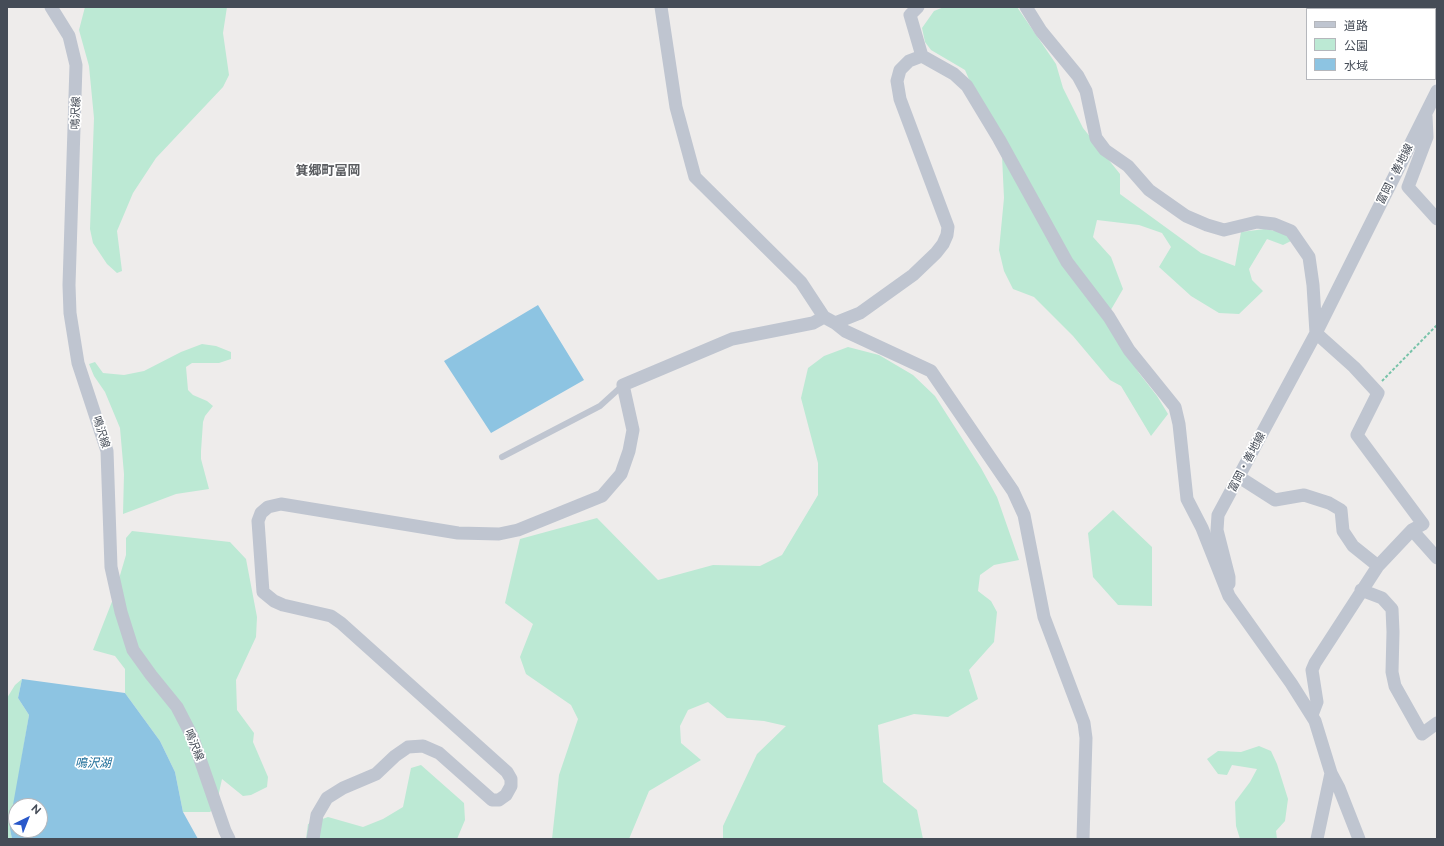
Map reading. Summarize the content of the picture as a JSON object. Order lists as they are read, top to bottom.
{
  "streets": {
    "street": ["鳴沢線", "富岡・善地線"]
  },
  "districts": ["箕郷町富岡"],
  "water": ["鳴沢湖"],
  "legend": ["道路", "公園", "水域"],
  "north": "top right"
}
